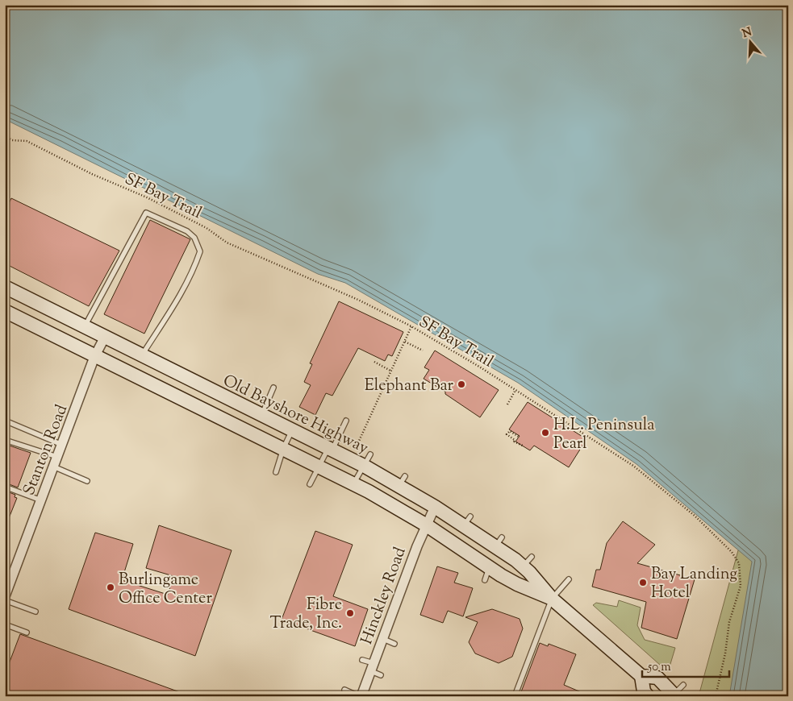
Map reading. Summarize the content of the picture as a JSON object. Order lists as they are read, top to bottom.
{
  "streets": {
    "main road": ["Old Bayshore Highway"],
    "street": ["Stanton Road", "Hinckley Road"],
    "path": ["SF Bay Trail"]
  },
  "crossings": [
    ["Old Bayshore Highway", "Stanton Road"],
    ["Old Bayshore Highway", "Hinckley Road"]
  ],
  "places": [
    "Elephant Bar",
    "H.L. Peninsula Pearl",
    "Bay Landing Hotel",
    "Burlingame Office Center",
    "Fibre Trade, Inc."
  ],
  "scale_bar": "50 m",
  "north": "top"
}
